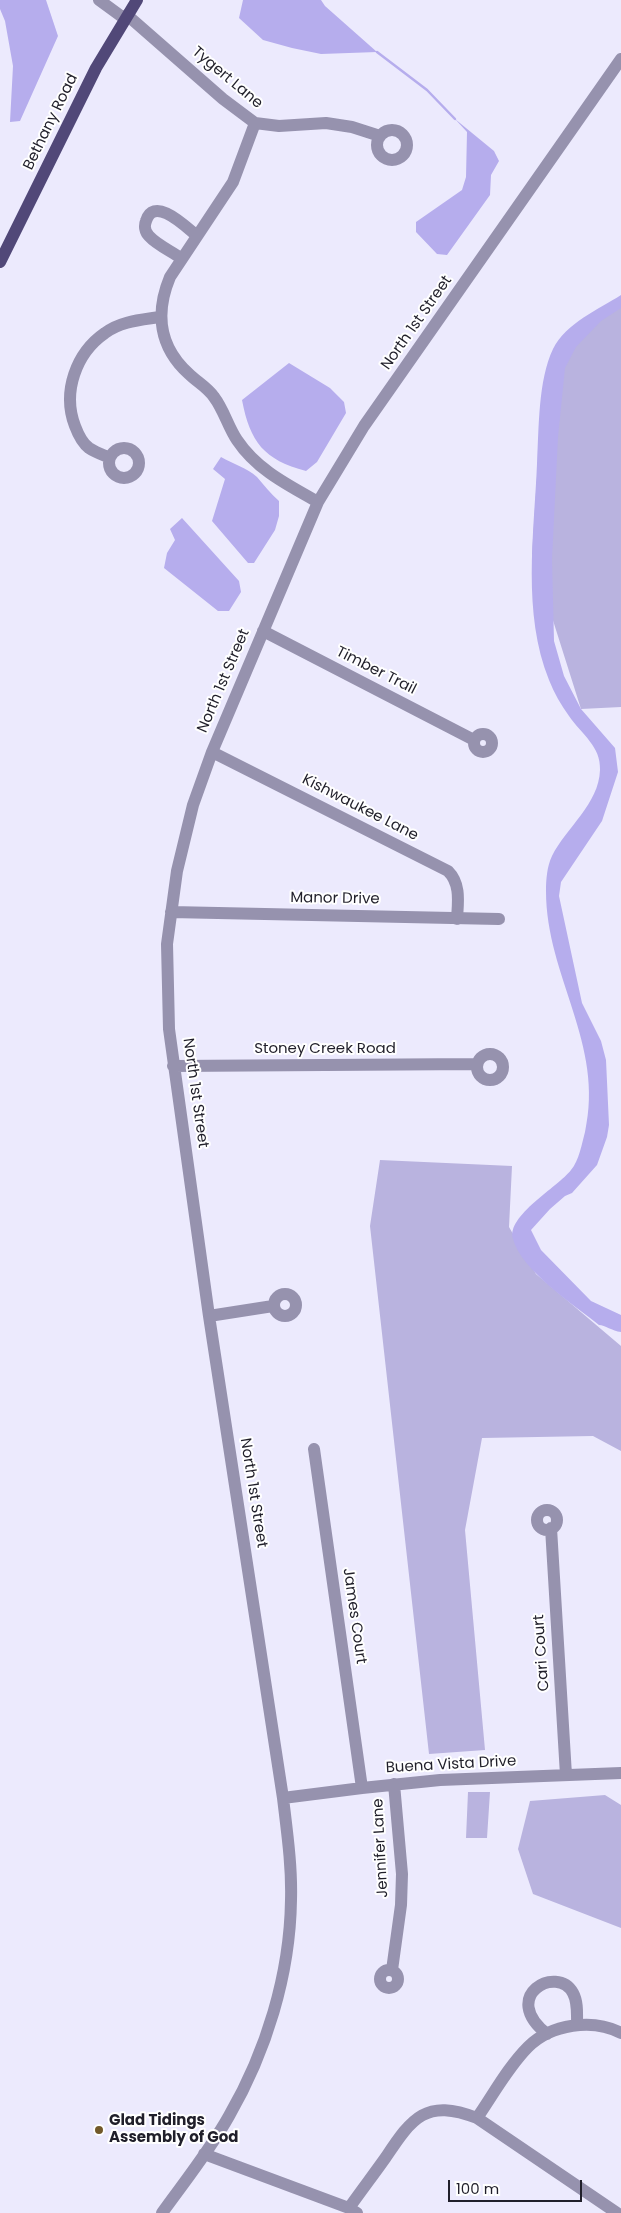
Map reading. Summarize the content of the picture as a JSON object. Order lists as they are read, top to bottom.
{
  "streets": {
    "main road": ["Bethany Road"],
    "street": [
      "Tygert Lane",
      "North 1st Street",
      "Timber Trail",
      "Kishwaukee Lane",
      "Manor Drive",
      "Stoney Creek Road",
      "James Court",
      "Cari Court",
      "Buena Vista Drive",
      "Jennifer Lane"
    ]
  },
  "crossings": [
    ["Tygert Lane", "Bethany Road"],
    ["North 1st Street", "Timber Trail"],
    ["North 1st Street", "Kishwaukee Lane"],
    ["North 1st Street", "Manor Drive"],
    ["North 1st Street", "Stoney Creek Road"],
    ["North 1st Street", "Buena Vista Drive"],
    ["Kishwaukee Lane", "Manor Drive"],
    ["James Court", "Buena Vista Drive"],
    ["Cari Court", "Buena Vista Drive"],
    ["Buena Vista Drive", "Jennifer Lane"]
  ],
  "places": ["Glad Tidings Assembly of God"],
  "scale_bar": "100 m"
}
